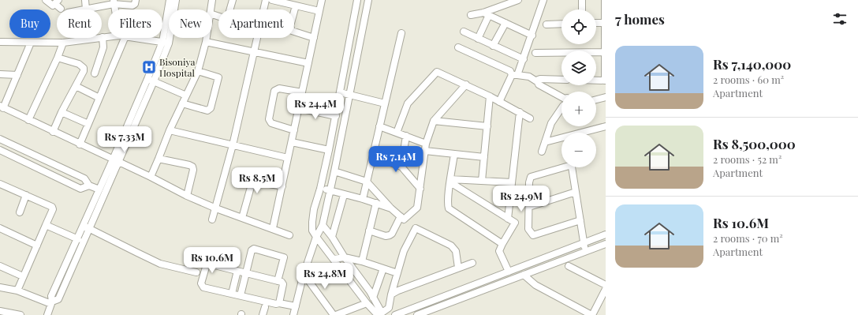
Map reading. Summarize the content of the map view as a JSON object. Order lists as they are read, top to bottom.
{
  "places": {
    "hospital": ["Bisoniya Hospital"]
  },
  "page": {
    "heading": "7 homes",
    "map_buttons": ["+", "−"],
    "chip": [
      "Buy",
      "Rent",
      "Filters",
      "New",
      "Apartment"
    ],
    "list": [
      {
        "name": "Rs 7,140,000",
        "note": "2 rooms · 60 m² · Apartment"
      },
      {
        "name": "Rs 8,500,000",
        "note": "2 rooms · 52 m² · Apartment"
      },
      {
        "name": "Rs 10.6M",
        "note": "2 rooms · 70 m² · Apartment"
      }
    ],
    "price": [
      "Rs 24.4M",
      "Rs 7.33M",
      "Rs 7.14M",
      "Rs 8.5M",
      "Rs 24.9M",
      "Rs 10.6M",
      "Rs 24.8M"
    ]
  }
}
